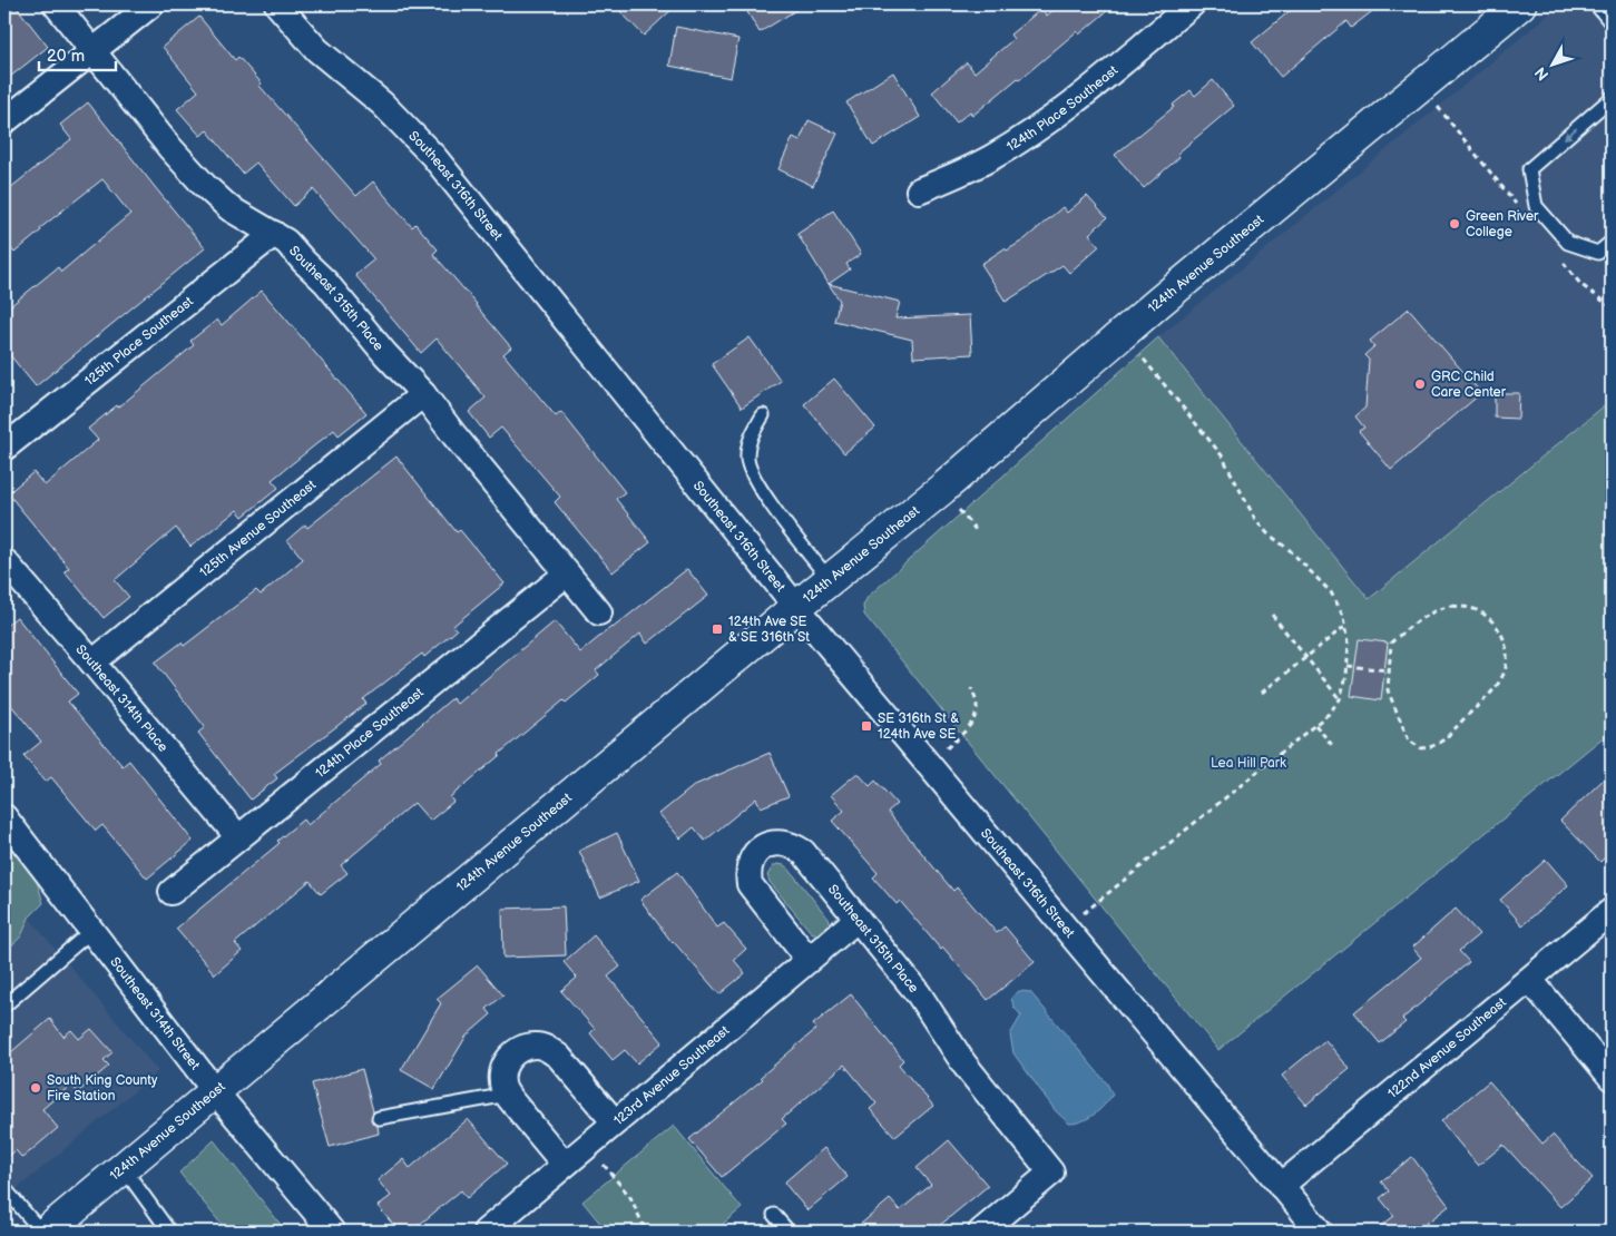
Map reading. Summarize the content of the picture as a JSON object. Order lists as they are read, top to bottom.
{
  "streets": {
    "street": [
      "124th Place Southeast",
      "Southeast 316th Street",
      "124th Avenue Southeast",
      "Southeast 315th Place",
      "125th Place Southeast",
      "125th Avenue Southeast",
      "Southeast 314th Place",
      "Southeast 314th Street",
      "122nd Avenue Southeast",
      "123rd Avenue Southeast"
    ]
  },
  "crossings": [
    ["124th Place Southeast", "Southeast 315th Place"],
    ["124th Place Southeast", "Southeast 314th Place"],
    ["Southeast 316th Street", "124th Avenue Southeast"],
    ["Southeast 316th Street", "122nd Avenue Southeast"],
    ["124th Avenue Southeast", "Southeast 314th Street"],
    ["Southeast 315th Place", "125th Place Southeast"],
    ["Southeast 315th Place", "125th Avenue Southeast"],
    ["Southeast 315th Place", "123rd Avenue Southeast"],
    ["125th Avenue Southeast", "Southeast 314th Place"]
  ],
  "parks": ["Lea Hill Park"],
  "places": {
    "other": ["Green River College", "GRC Child Care Center", "South King County Fire Station"],
    "transit": ["124th Ave SE & SE 316th St", "SE 316th St & 124th Ave SE"]
  },
  "scale_bar": "20 m",
  "north": "bottom left"
}
